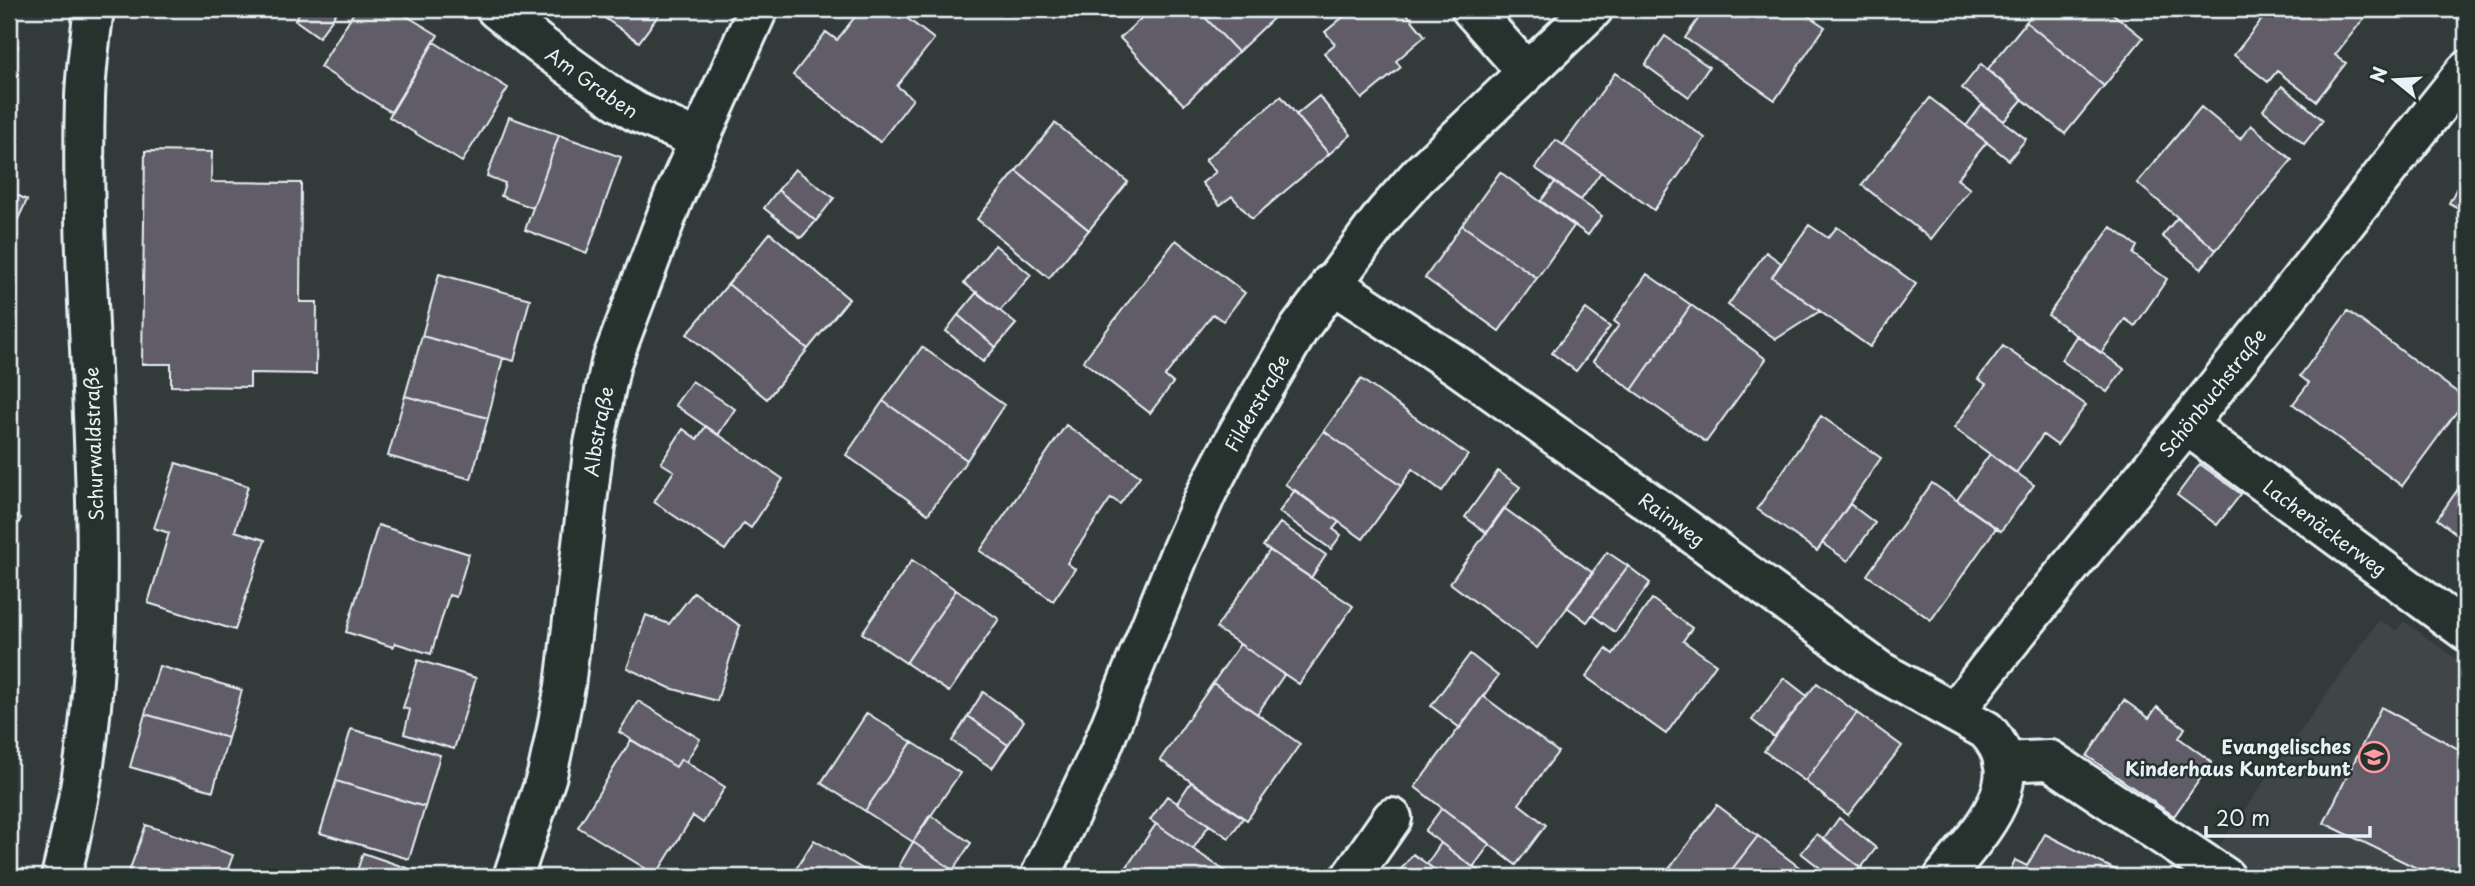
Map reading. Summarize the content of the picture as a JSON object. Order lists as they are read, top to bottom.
{
  "streets": {
    "street": [
      "Am Graben",
      "Schönbuchstraße",
      "Filderstraße",
      "Albstraße",
      "Schurwaldstraße",
      "Rainweg",
      "Lachenäckerweg"
    ]
  },
  "crossings": [
    ["Am Graben", "Albstraße"],
    ["Schönbuchstraße", "Rainweg"],
    ["Schönbuchstraße", "Lachenäckerweg"],
    ["Filderstraße", "Rainweg"]
  ],
  "places": {
    "school or university": ["Evangelisches Kinderhaus Kunterbunt"]
  },
  "scale_bar": "20 m",
  "north": "left"
}
